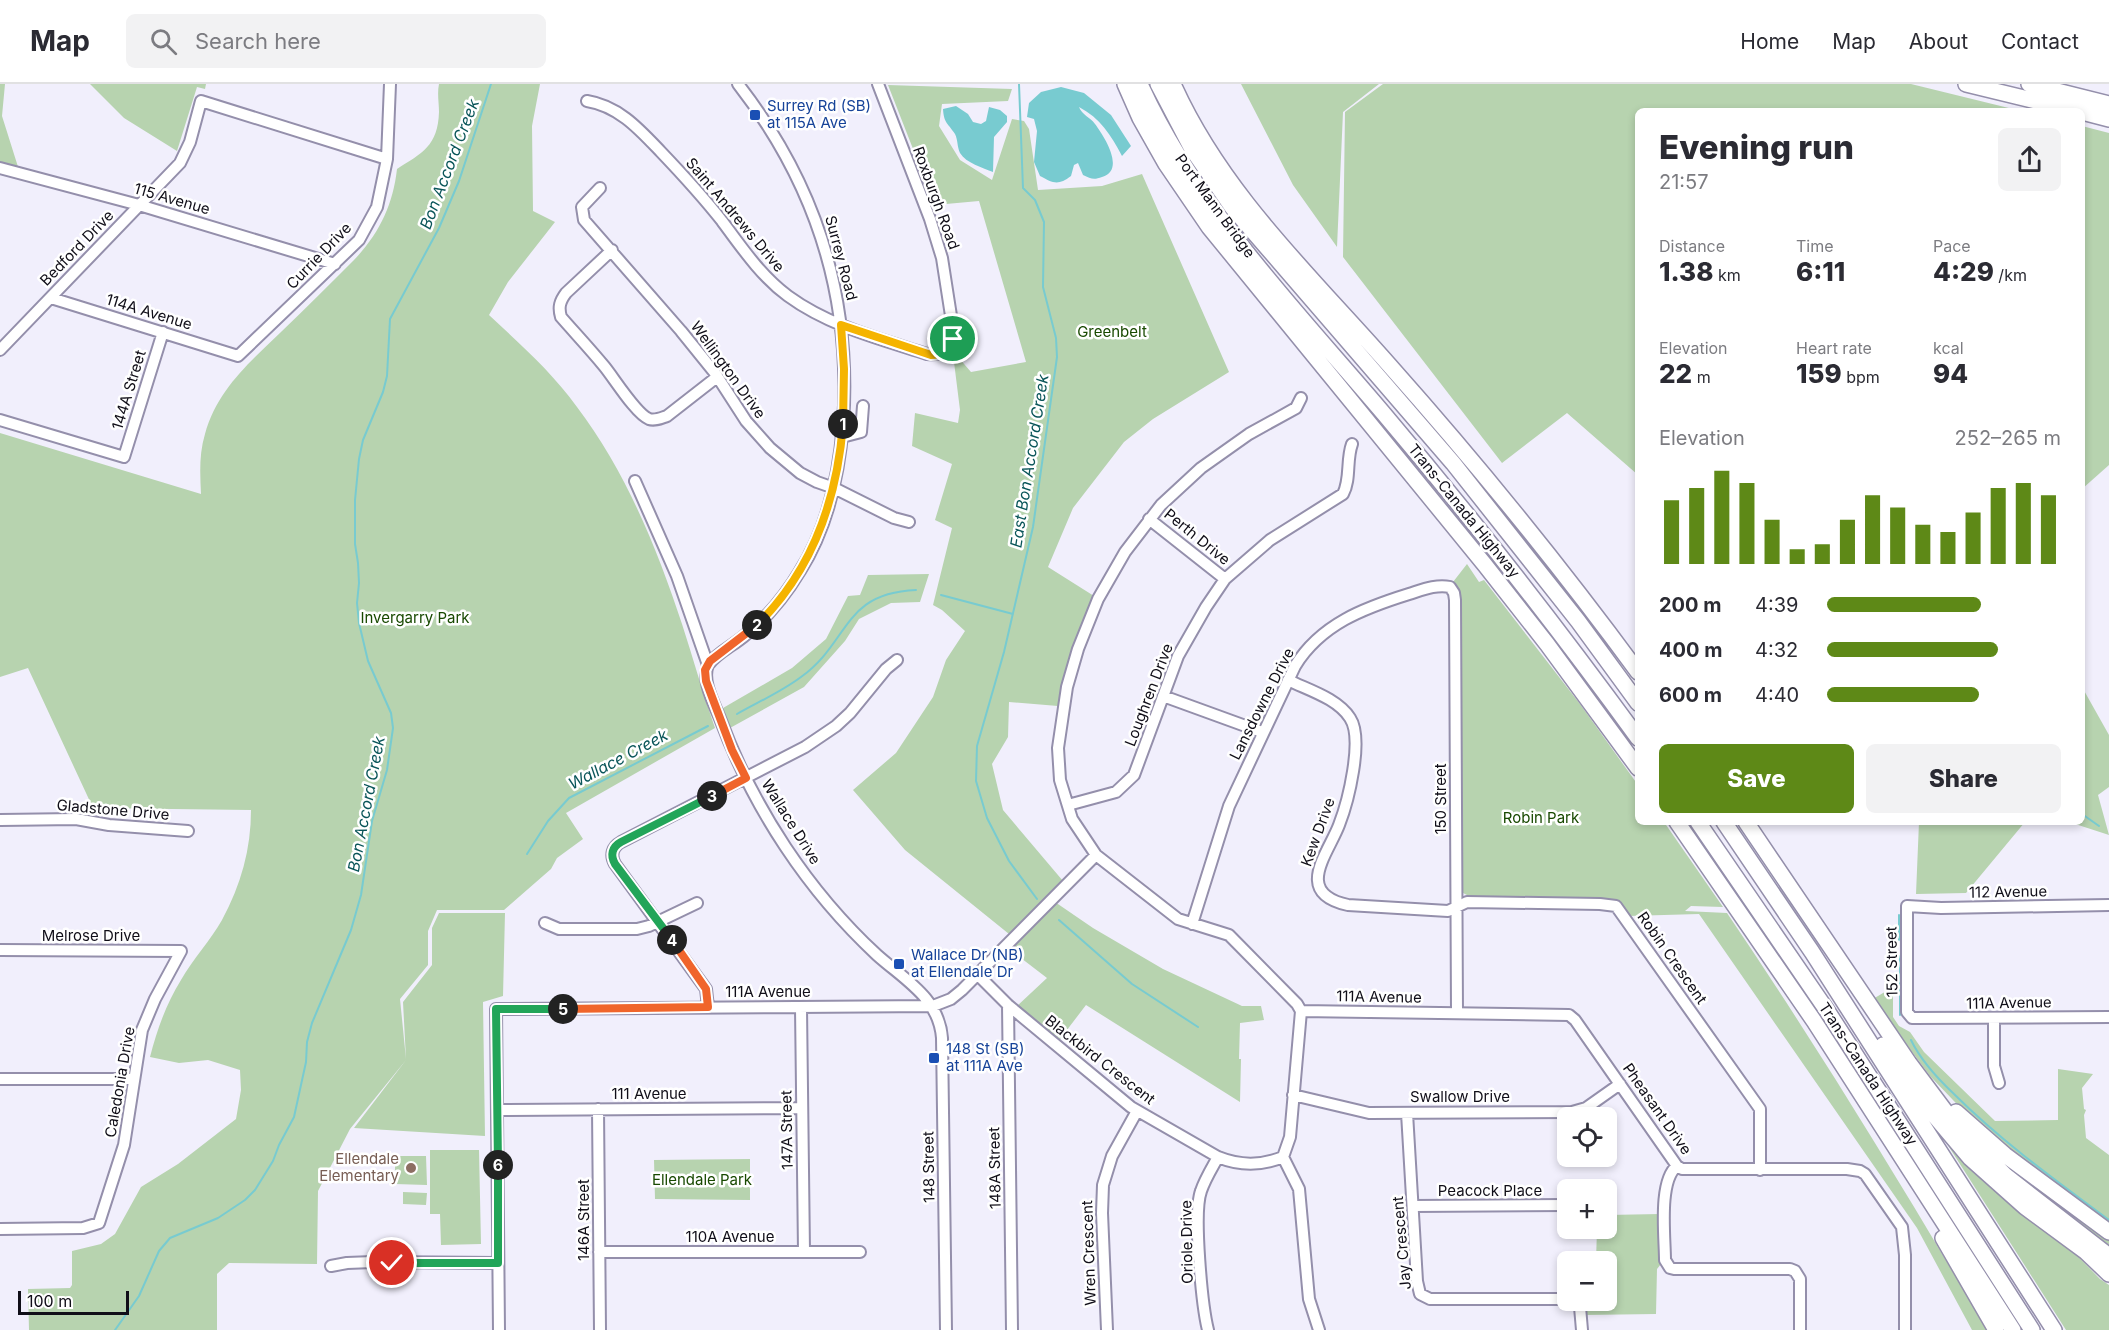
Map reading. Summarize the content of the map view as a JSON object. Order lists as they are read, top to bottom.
{
  "streets": {
    "highway": ["Port Mann Bridge", "Trans-Canada Highway"],
    "street": [
      "Roxburgh Road",
      "115 Avenue",
      "Saint Andrews Drive",
      "Bedford Drive",
      "Currie Drive",
      "Surrey Road",
      "114A Avenue",
      "Wellington Drive",
      "144A Street",
      "Perth Drive",
      "Loughren Drive",
      "Lansdowne Drive",
      "150 Street",
      "Gladstone Drive",
      "Wallace Drive",
      "Kew Drive",
      "112 Avenue",
      "Melrose Drive",
      "Robin Crescent",
      "152 Street",
      "111A Avenue",
      "Blackbird Crescent",
      "Caledonia Drive",
      "111 Avenue",
      "Swallow Drive",
      "Pheasant Drive",
      "147A Street",
      "148 Street",
      "148A Street",
      "Peacock Place",
      "146A Street",
      "110A Avenue",
      "Oriole Drive",
      "Jay Crescent",
      "Wren Crescent"
    ]
  },
  "crossings": [
    ["Roxburgh Road", "Saint Andrews Drive"],
    ["115 Avenue", "Bedford Drive"],
    ["115 Avenue", "Currie Drive"],
    ["Port Mann Bridge", "Trans-Canada Highway"],
    ["Saint Andrews Drive", "Surrey Road"],
    ["Bedford Drive", "Currie Drive"],
    ["Bedford Drive", "114A Avenue"],
    ["Currie Drive", "114A Avenue"],
    ["Surrey Road", "Wellington Drive"],
    ["Surrey Road", "Wallace Drive"],
    ["114A Avenue", "144A Street"],
    ["Perth Drive", "Loughren Drive"],
    ["Lansdowne Drive", "150 Street"],
    ["Lansdowne Drive", "Kew Drive"],
    ["150 Street", "Kew Drive"],
    ["150 Street", "Robin Crescent"],
    ["150 Street", "111A Avenue"],
    ["150 Street", "Pheasant Drive"],
    ["Wallace Drive", "111A Avenue"],
    ["Wallace Drive", "148 Street"],
    ["Kew Drive", "Robin Crescent"],
    ["112 Avenue", "152 Street"],
    ["Melrose Drive", "Caledonia Drive"],
    ["Robin Crescent", "Pheasant Drive"],
    ["152 Street", "111A Avenue"],
    ["111A Avenue", "111 Avenue"],
    ["111A Avenue", "Pheasant Drive"],
    ["111A Avenue", "147A Street"],
    ["111A Avenue", "148 Street"],
    ["Blackbird Crescent", "148A Street"],
    ["Blackbird Crescent", "Oriole Drive"],
    ["Blackbird Crescent", "Wren Crescent"],
    ["111 Avenue", "147A Street"],
    ["111 Avenue", "146A Street"],
    ["Swallow Drive", "Pheasant Drive"],
    ["Swallow Drive", "Jay Crescent"],
    ["147A Street", "110A Avenue"],
    ["Peacock Place", "Jay Crescent"],
    ["146A Street", "110A Avenue"]
  ],
  "water": ["Bon Accord Creek", "East Bon Accord Creek", "Wallace Creek"],
  "parks": [
    "Greenbelt",
    "Invergarry Park",
    "Robin Park",
    "Ellendale Park"
  ],
  "places": {
    "transit": ["Surrey Rd (SB) at 115A Ave", "Wallace Dr (NB) at Ellendale Dr", "148 St (SB) at 111A Ave"],
    "other": ["Ellendale Elementary"]
  },
  "scale_bar": "100 m",
  "page": {
    "header": "Map",
    "search": "Search here",
    "nav": [
      "Home",
      "Map",
      "About",
      "Contact"
    ],
    "heading": ["Evening run", "21:57"],
    "stats": [
      ["Distance", "1.38 km"],
      ["Time", "6:11"],
      ["Pace", "4:29 /km"],
      ["Elevation", "22 m"],
      ["Heart rate", "159 bpm"],
      ["kcal", "94"]
    ],
    "pins": [
      "1",
      "2",
      "3",
      "4",
      "5",
      "6"
    ],
    "chart": ["Elevation", "252–265 m"],
    "list": [
      {
        "name": "200 m",
        "note": "4:39"
      },
      {
        "name": "400 m",
        "note": "4:32"
      },
      {
        "name": "600 m",
        "note": "4:40"
      }
    ],
    "buttons": ["Save", "Share"],
    "map_buttons": ["+", "−"],
    "scale": "100 m"
  }
}
